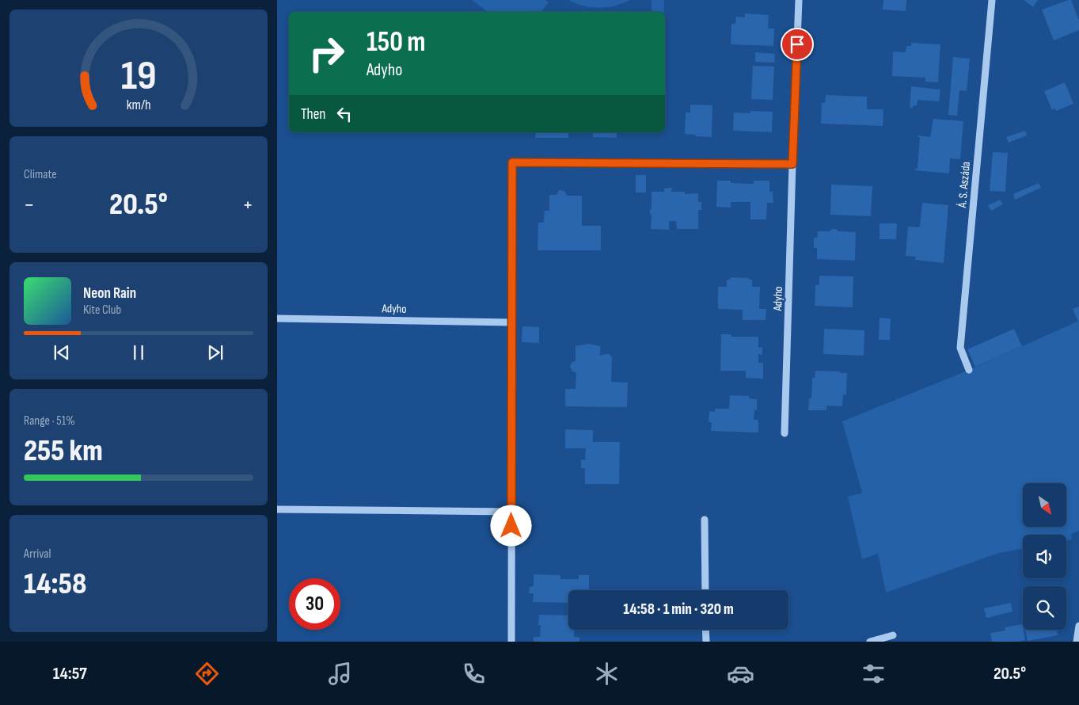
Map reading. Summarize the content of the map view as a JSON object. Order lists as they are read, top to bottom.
{
  "streets": {
    "street": ["Á. S. Aszáda", "Adyho"]
  },
  "north": "bottom right",
  "page": {
    "turn": ["150 m", "Adyho"],
    "then": "Then",
    "tile": [
      "Climate",
      ["Range · 51%", "255 km"],
      ["Arrival", "14:58"]
    ],
    "heat": ["−", "20.5°", "+"],
    "song": ["Neon Rain", "Kite Club"],
    "limit": "30",
    "trip": "14:58 · 1 min · 320 m",
    "tabs": ["14:57", "20.5°"],
    "gauge": ["19", "km/h"]
  }
}
